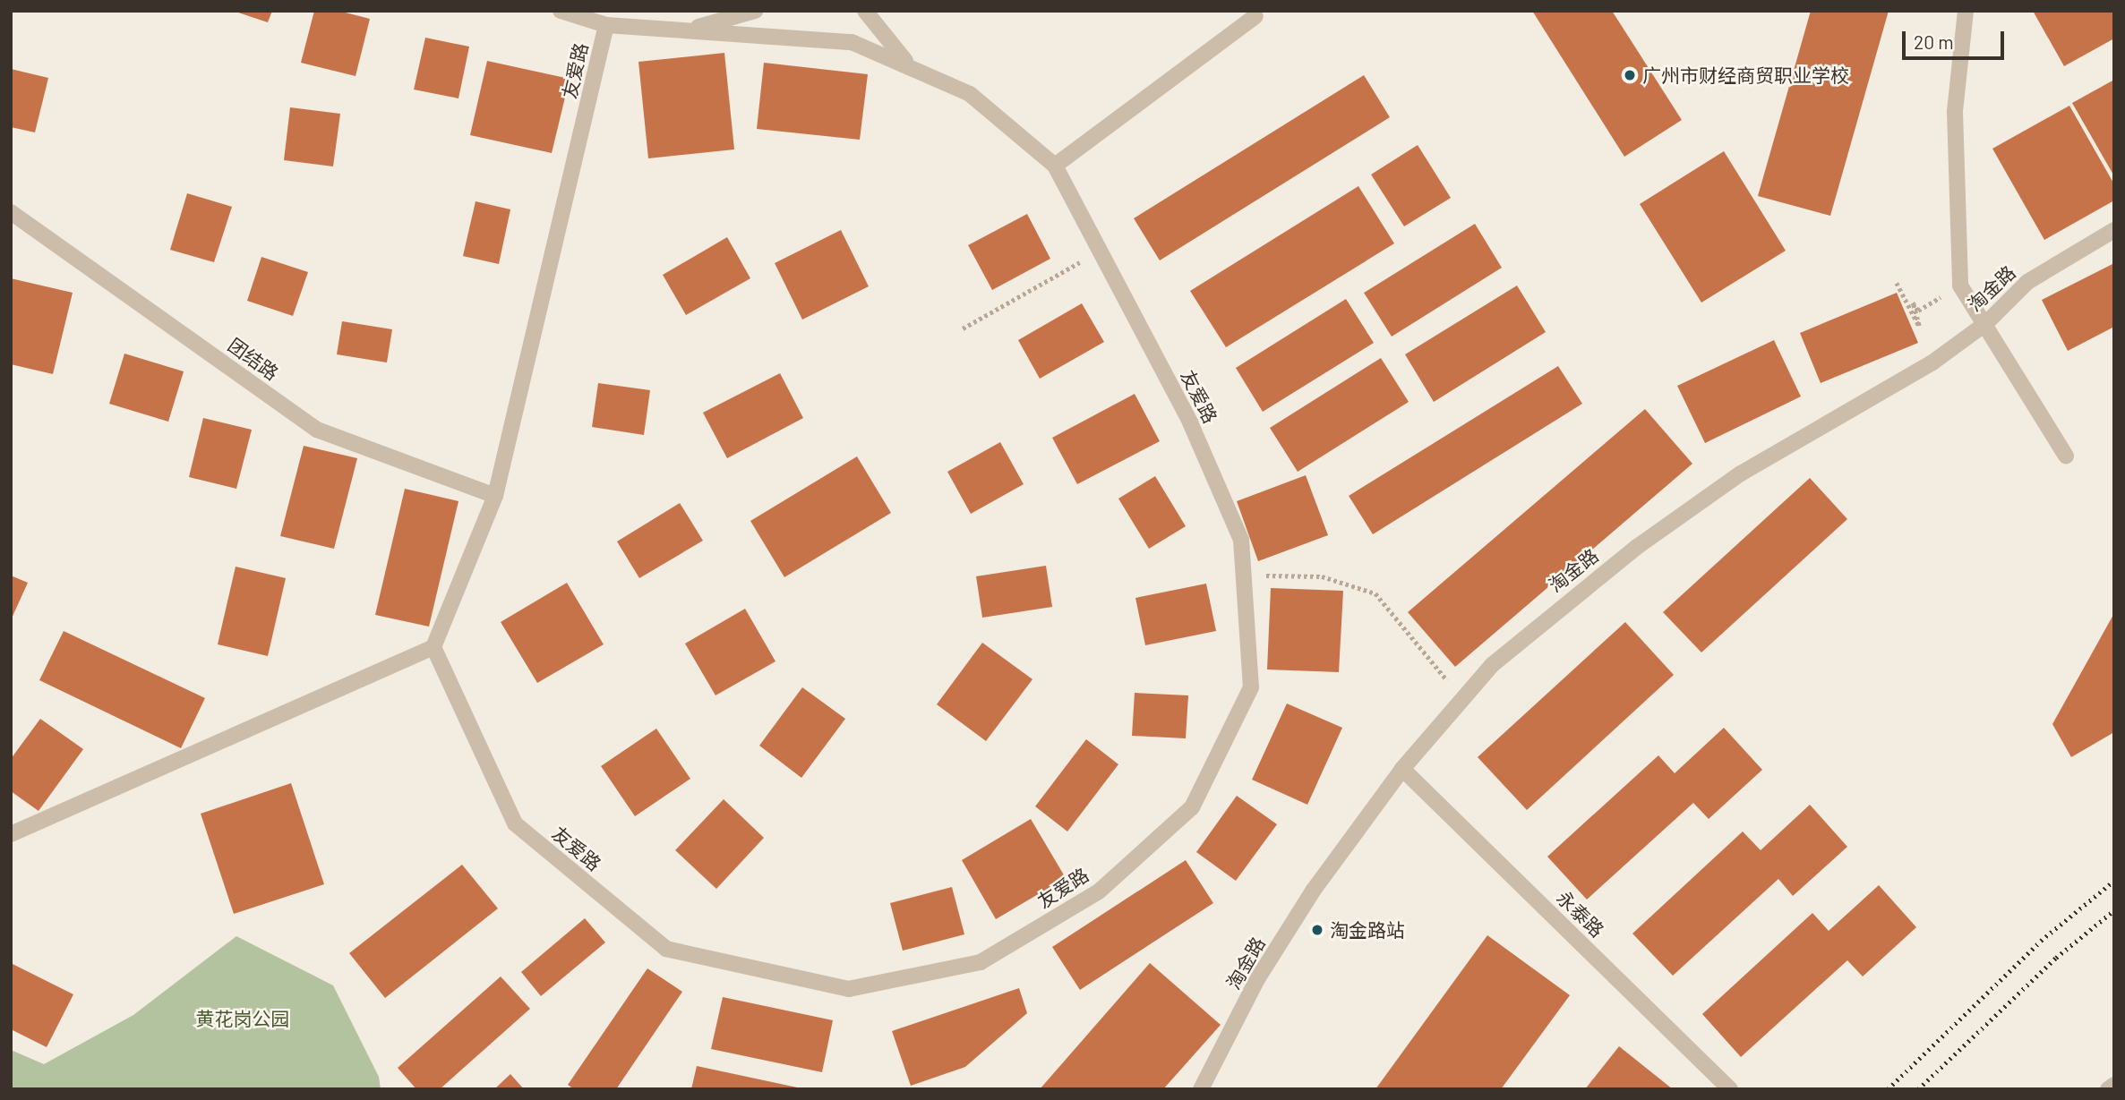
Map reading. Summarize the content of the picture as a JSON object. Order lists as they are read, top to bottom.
{
  "streets": {
    "street": [
      "友爱路",
      "淘金路",
      "团结路",
      "永泰路"
    ]
  },
  "crossings": [
    ["友爱路", "团结路"],
    ["淘金路", "永泰路"]
  ],
  "parks": ["黄花岗公园"],
  "places": ["广州市财经商贸职业学校", "淘金路站"],
  "scale_bar": "20 m"
}
